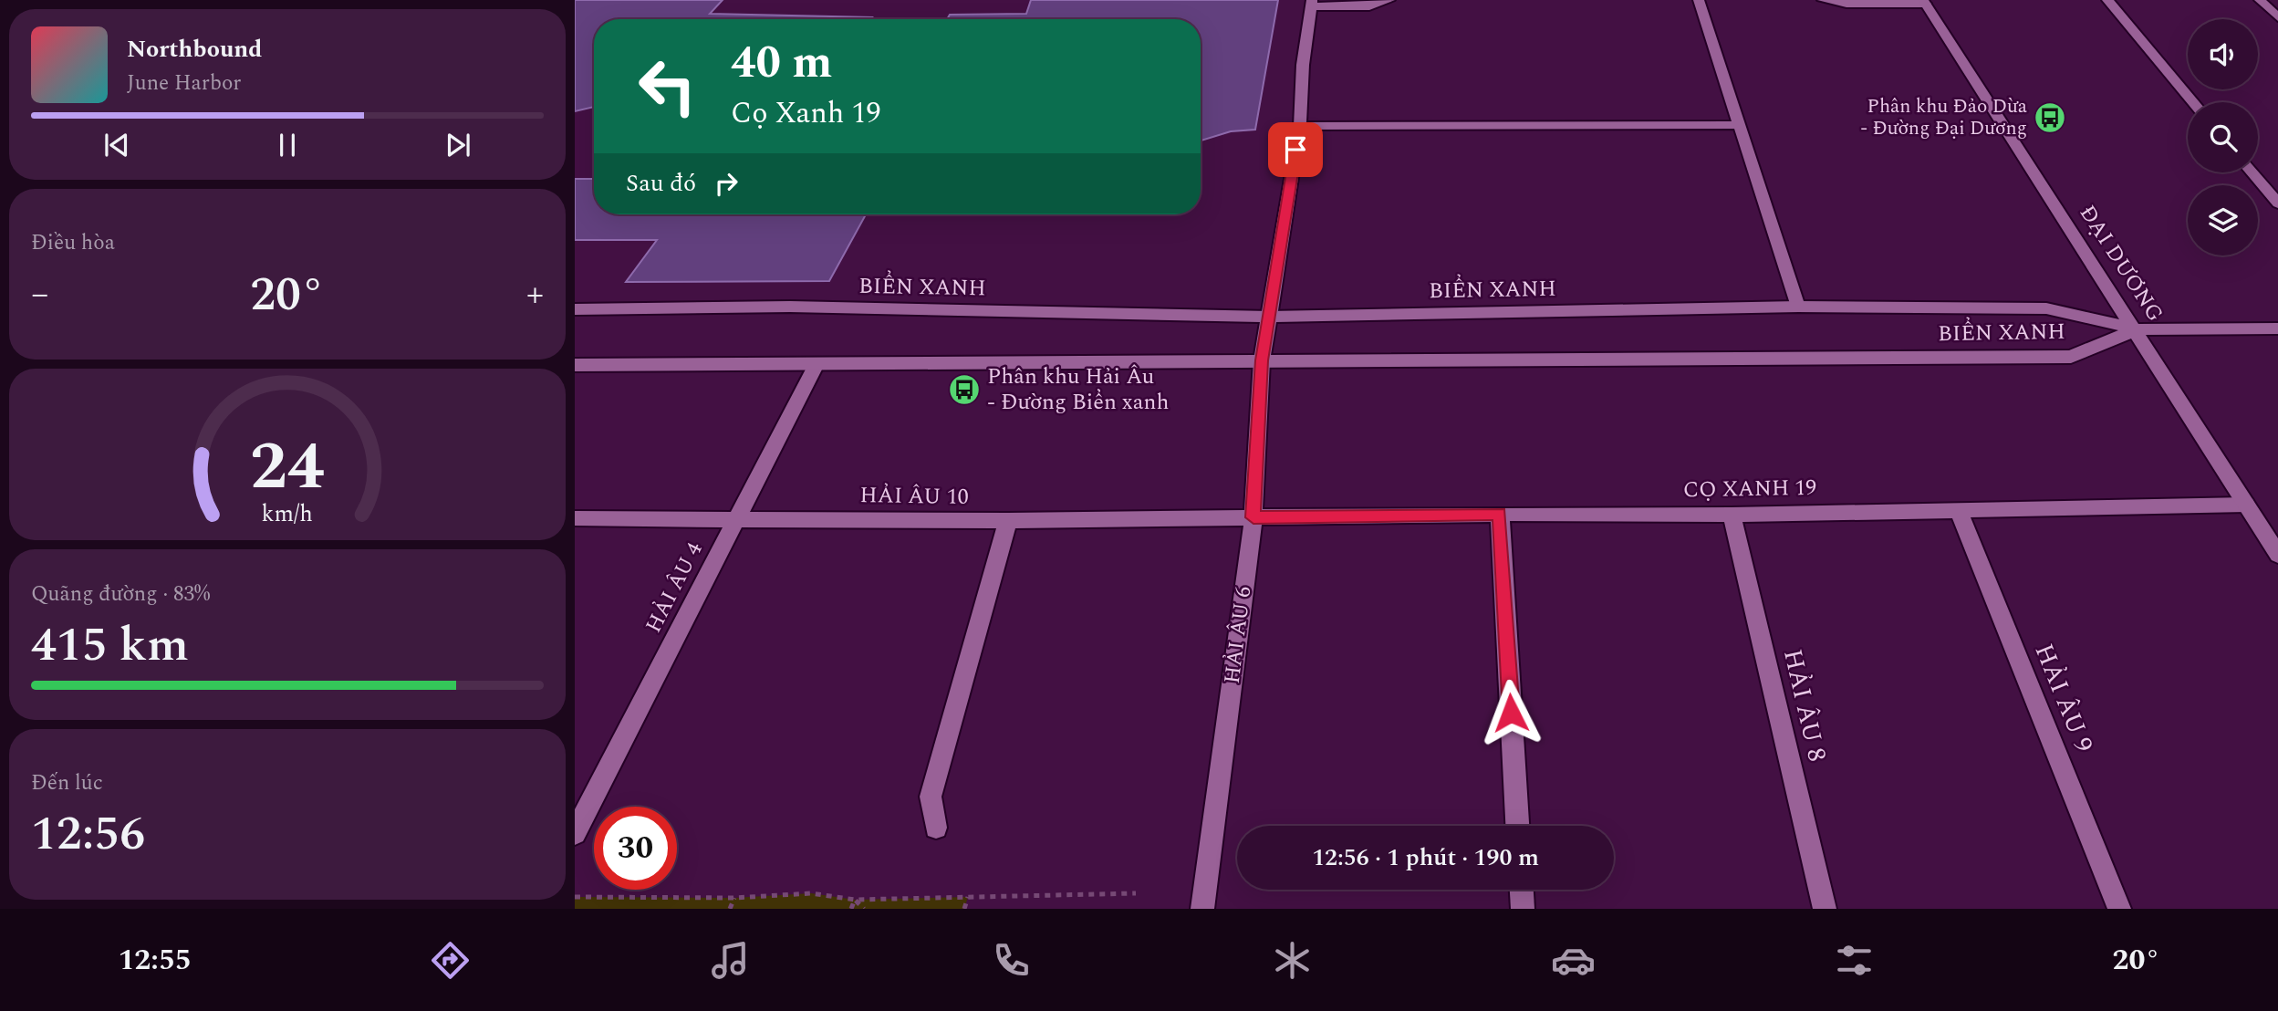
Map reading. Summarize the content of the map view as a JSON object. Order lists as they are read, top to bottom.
{
  "streets": {
    "street": [
      "ĐẠI DƯƠNG",
      "BIỂN XANH",
      "CỌ XANH 19",
      "HẢI ÂU 10",
      "HẢI ÂU 4",
      "HẢI ÂU 6",
      "HẢI ÂU 9",
      "HẢI ÂU 8"
    ]
  },
  "crossings": [
    ["ĐẠI DƯƠNG", "BIỂN XANH"],
    ["ĐẠI DƯƠNG", "CỌ XANH 19"],
    ["BIỂN XANH", "HẢI ÂU 4"],
    ["BIỂN XANH", "HẢI ÂU 6"],
    ["CỌ XANH 19", "HẢI ÂU 10"],
    ["CỌ XANH 19", "HẢI ÂU 6"],
    ["CỌ XANH 19", "HẢI ÂU 9"],
    ["CỌ XANH 19", "HẢI ÂU 8"],
    ["HẢI ÂU 10", "HẢI ÂU 4"],
    ["HẢI ÂU 10", "HẢI ÂU 6"]
  ],
  "places": {
    "bus stop": ["Phân khu Đảo Dừa - Đường Đại Dương", "Phân khu Hải Âu - Đường Biển xanh"]
  },
  "page": {
    "turn": ["40 m", "Cọ Xanh 19"],
    "song": ["Northbound", "June Harbor"],
    "then": "Sau đó",
    "tile": [
      "Điều hòa",
      ["Quãng đường · 83%", "415 km"],
      ["Đến lúc", "12:56"]
    ],
    "heat": ["−", "20°", "+"],
    "limit": "30",
    "trip": "12:56 · 1 phút · 190 m",
    "tabs": ["12:55", "20°"],
    "gauge": ["24", "km/h"]
  }
}
